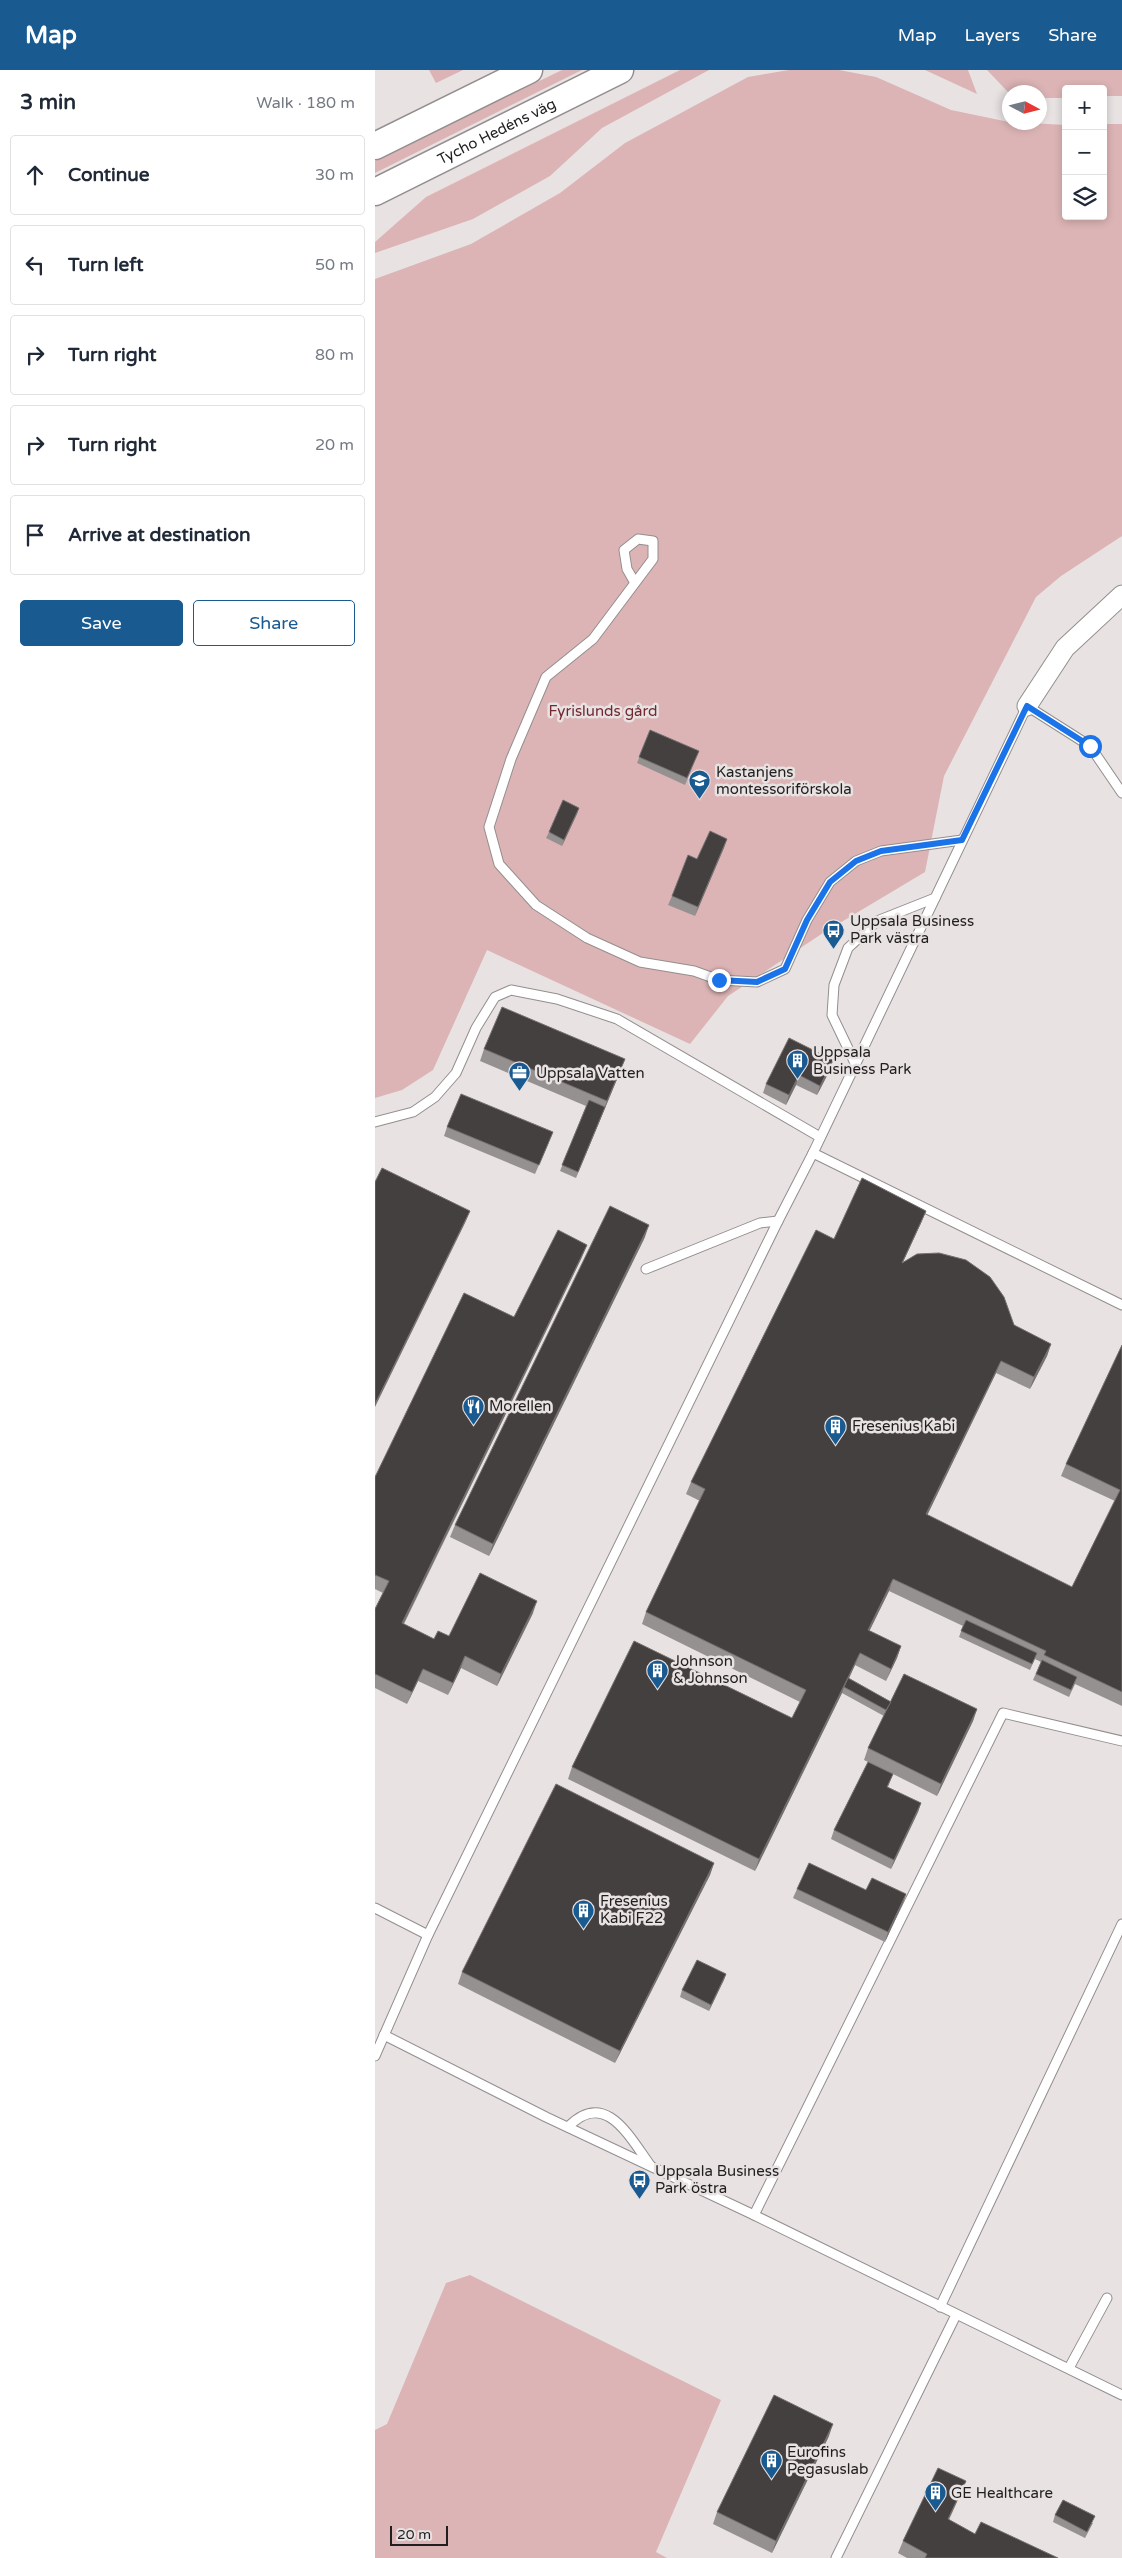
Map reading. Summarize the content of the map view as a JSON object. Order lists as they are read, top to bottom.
{
  "streets": {
    "main road": ["Tycho Hedéns väg"]
  },
  "parks": ["Fyrislunds gård"],
  "places": {
    "school or university": ["Kastanjens montessoriförskola"],
    "bus stop": ["Uppsala Business Park västra", "Uppsala Business Park östra"],
    "building": [
      "Uppsala Business Park",
      "Fresenius Kabi",
      "Johnson & Johnson",
      "Fresenius Kabi F22",
      "Eurofins Pegasuslab",
      "GE Healthcare"
    ],
    "office": ["Uppsala Vatten"],
    "restaurant": ["Morellen"]
  },
  "scale_bar": "20 m",
  "north": "right",
  "page": {
    "header": "Map",
    "nav": ["Map", "Layers", "Share"],
    "heading": ["3 min", "Walk · 180 m"],
    "map_buttons": ["+", "−"],
    "list": [
      ["Continue", "30 m"],
      ["Turn left", "50 m"],
      ["Turn right", "80 m"],
      ["Turn right", "20 m"],
      "Arrive at destination"
    ],
    "buttons": ["Save", "Share"],
    "scale": "20 m"
  }
}
